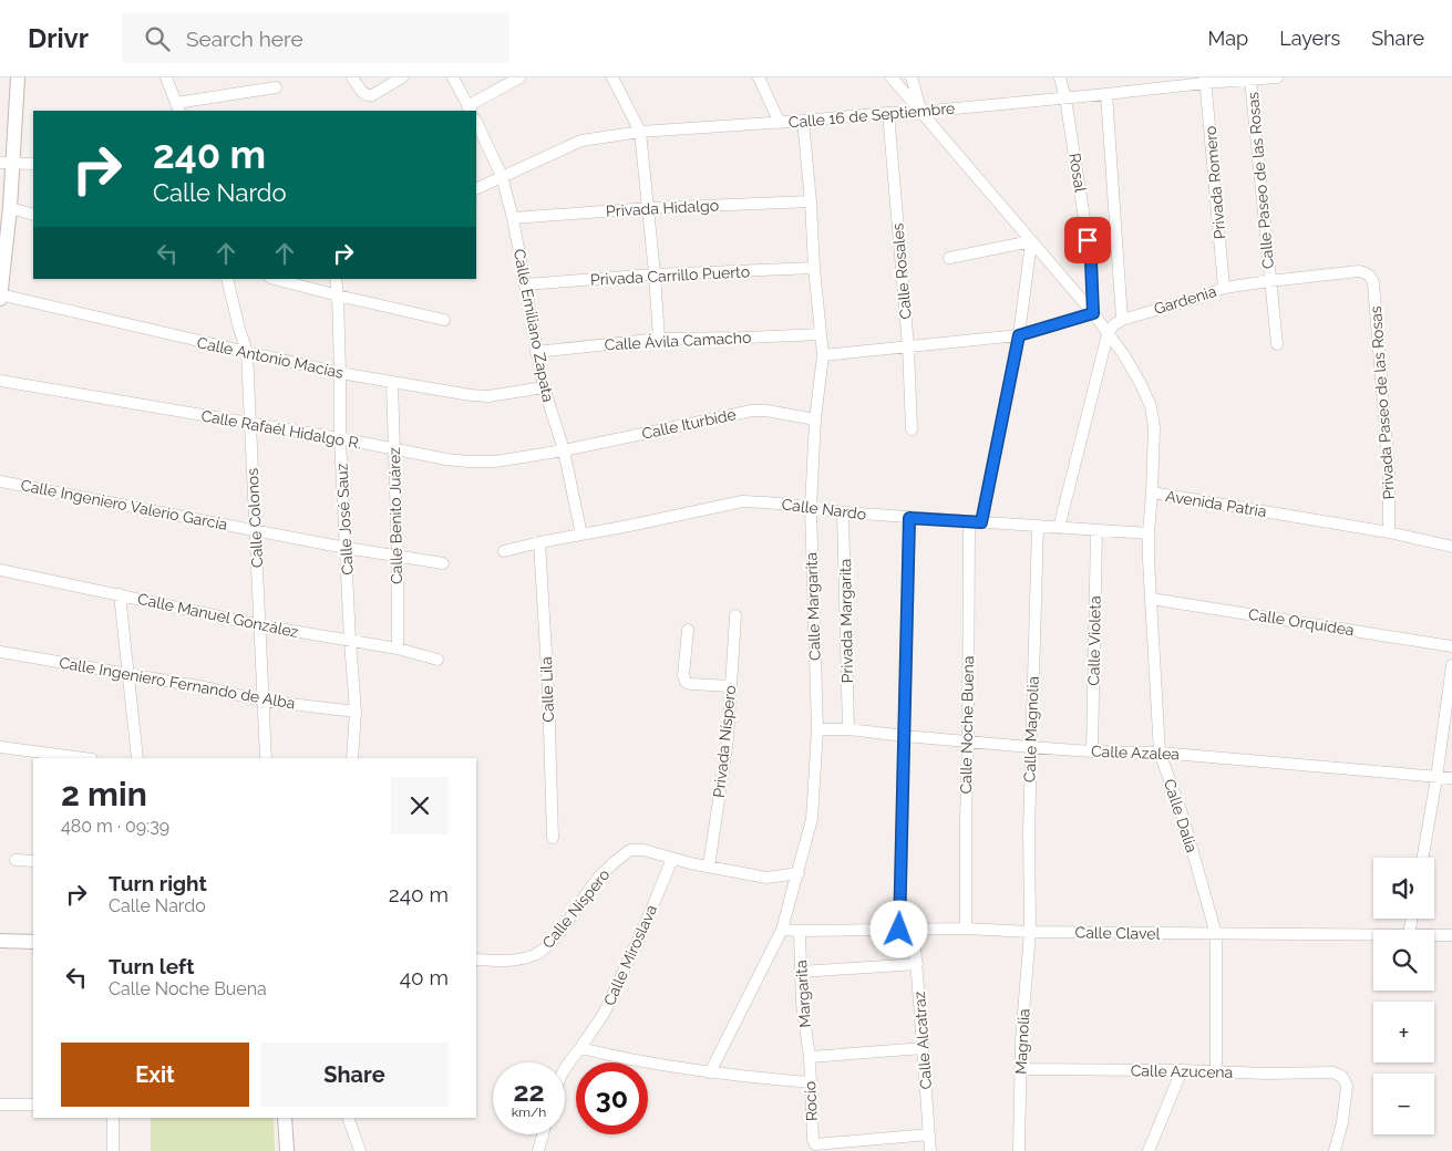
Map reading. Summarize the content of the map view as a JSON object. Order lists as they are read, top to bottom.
{
  "streets": {
    "street": [
      "Calle 16 de Septiembre",
      "Rosal",
      "Calle Paseo de las Rosas",
      "Privada Romero",
      "Privada Hidalgo",
      "Calle Rosales",
      "Privada Carrillo Puerto",
      "Gardenia",
      "Calle Emiliano Zapata",
      "Calle Ávila Camacho",
      "Calle Antonio Macías",
      "Privada Paseo de las Rosas",
      "Calle Iturbide",
      "Calle Rafaél Hidalgo R.",
      "Avenida Patria",
      "Calle Ingeniero Valerio García",
      "Calle Nardo",
      "Calle Benito Juárez",
      "Calle Colonos",
      "Calle José Sauz",
      "Calle Margarita",
      "Calle Manuel González",
      "Privada Margarita",
      "Calle Orquídea",
      "Calle Violeta",
      "Calle Ingeniero Fernando de Alba",
      "Calle Lila",
      "Calle Noche Buena",
      "Calle Magnolia",
      "Privada Níspero",
      "Calle Azalea",
      "Calle Dalia",
      "Calle Níspero",
      "Calle Clavel",
      "Calle Miroslava",
      "Margarita",
      "Calle Alcatraz",
      "Magnolia",
      "Calle Azucena",
      "Rocío"
    ]
  },
  "crossings": [
    ["Calle 16 de Septiembre", "Rosal"],
    ["Calle 16 de Septiembre", "Calle Paseo de las Rosas"],
    ["Calle 16 de Septiembre", "Privada Romero"],
    ["Calle 16 de Septiembre", "Calle Rosales"],
    ["Calle 16 de Septiembre", "Calle Emiliano Zapata"],
    ["Calle 16 de Septiembre", "Avenida Patria"],
    ["Calle 16 de Septiembre", "Calle Margarita"],
    ["Rosal", "Avenida Patria"],
    ["Calle Paseo de las Rosas", "Gardenia"],
    ["Calle Paseo de las Rosas", "Privada Paseo de las Rosas"],
    ["Privada Romero", "Gardenia"],
    ["Privada Hidalgo", "Calle Emiliano Zapata"],
    ["Privada Hidalgo", "Calle Margarita"],
    ["Privada Carrillo Puerto", "Calle Emiliano Zapata"],
    ["Privada Carrillo Puerto", "Calle Margarita"],
    ["Gardenia", "Avenida Patria"],
    ["Calle Emiliano Zapata", "Calle Ávila Camacho"],
    ["Calle Emiliano Zapata", "Calle Antonio Macías"],
    ["Calle Emiliano Zapata", "Calle Iturbide"],
    ["Calle Emiliano Zapata", "Calle Rafaél Hidalgo R."],
    ["Calle Emiliano Zapata", "Calle Nardo"],
    ["Calle Ávila Camacho", "Calle Margarita"],
    ["Calle Antonio Macías", "Calle Benito Juárez"],
    ["Calle Antonio Macías", "Calle Colonos"],
    ["Calle Antonio Macías", "Calle José Sauz"],
    ["Privada Paseo de las Rosas", "Avenida Patria"],
    ["Calle Iturbide", "Calle Rafaél Hidalgo R."],
    ["Calle Iturbide", "Calle Margarita"],
    ["Calle Rafaél Hidalgo R.", "Calle Benito Juárez"],
    ["Calle Rafaél Hidalgo R.", "Calle Colonos"],
    ["Calle Rafaél Hidalgo R.", "Calle José Sauz"],
    ["Avenida Patria", "Calle Dalia"],
    ["Calle Ingeniero Valerio García", "Calle Benito Juárez"],
    ["Calle Ingeniero Valerio García", "Calle Colonos"],
    ["Calle Ingeniero Valerio García", "Calle José Sauz"],
    ["Calle Nardo", "Calle Margarita"],
    ["Calle Nardo", "Privada Margarita"],
    ["Calle Nardo", "Calle Violeta"],
    ["Calle Nardo", "Calle Lila"],
    ["Calle Nardo", "Calle Noche Buena"],
    ["Calle Nardo", "Calle Magnolia"],
    ["Calle Nardo", "Calle Dalia"],
    ["Calle Benito Juárez", "Calle Manuel González"],
    ["Calle Colonos", "Calle Manuel González"],
    ["Calle Colonos", "Calle Ingeniero Fernando de Alba"],
    ["Calle José Sauz", "Calle Manuel González"],
    ["Calle José Sauz", "Calle Ingeniero Fernando de Alba"],
    ["Calle Margarita", "Calle Azalea"],
    ["Calle Margarita", "Calle Níspero"],
    ["Calle Margarita", "Calle Clavel"],
    ["Privada Margarita", "Calle Azalea"],
    ["Calle Orquídea", "Calle Dalia"],
    ["Calle Violeta", "Calle Azalea"],
    ["Calle Noche Buena", "Calle Azalea"],
    ["Calle Noche Buena", "Calle Clavel"],
    ["Calle Magnolia", "Calle Azalea"],
    ["Calle Magnolia", "Calle Clavel"],
    ["Calle Magnolia", "Magnolia"],
    ["Privada Níspero", "Calle Níspero"],
    ["Calle Azalea", "Calle Dalia"],
    ["Calle Dalia", "Calle Clavel"],
    ["Calle Dalia", "Calle Azucena"],
    ["Calle Níspero", "Calle Miroslava"],
    ["Calle Clavel", "Margarita"],
    ["Calle Clavel", "Calle Alcatraz"],
    ["Calle Clavel", "Magnolia"],
    ["Margarita", "Rocío"],
    ["Calle Alcatraz", "Rocío"],
    ["Magnolia", "Calle Azucena"]
  ],
  "page": {
    "header": "Drivr",
    "search": "Search here",
    "nav": ["Map", "Layers", "Share"],
    "turn": ["240 m", "Calle Nardo"],
    "heading": ["2 min", "480 m · 09:39"],
    "list": [
      {
        "name": "Turn right",
        "note": "Calle Nardo",
        "value": "240 m"
      },
      {
        "name": "Turn left",
        "note": "Calle Noche Buena",
        "value": "40 m"
      }
    ],
    "map_buttons": ["+", "−"],
    "buttons": ["Exit", "Share"],
    "speed": "22 km/h",
    "limit": "30"
  }
}
